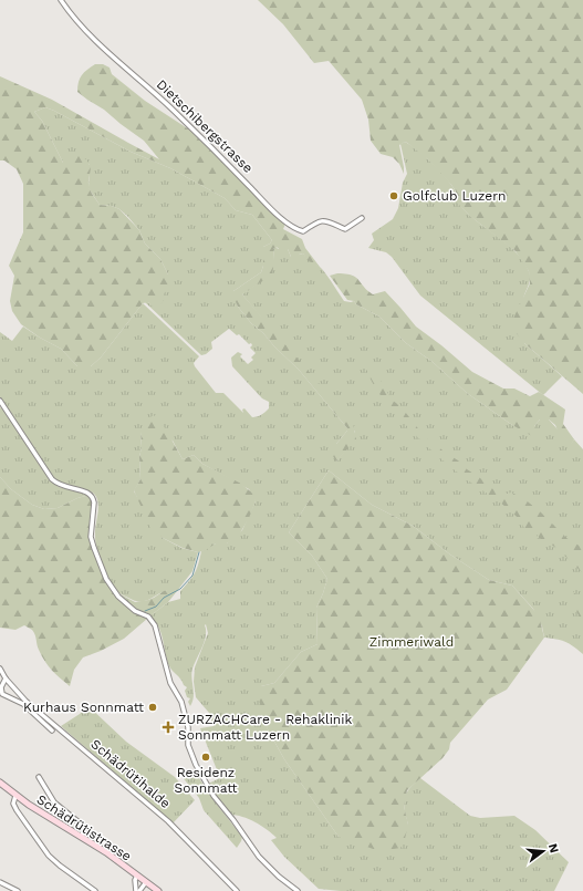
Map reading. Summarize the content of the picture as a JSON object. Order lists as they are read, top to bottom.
{
  "streets": {
    "main road": ["Schädrütistrasse"],
    "street": ["Dietschibergstrasse", "Schädrütihalde"]
  },
  "parks": ["Zimmeriwald"],
  "places": {
    "other": ["Golfclub Luzern", "Kurhaus Sonnmatt", "Residenz Sonnmatt"],
    "health": ["ZURZACHCare - Rehaklinik Sonnmatt Luzern"]
  },
  "north": "right"
}
